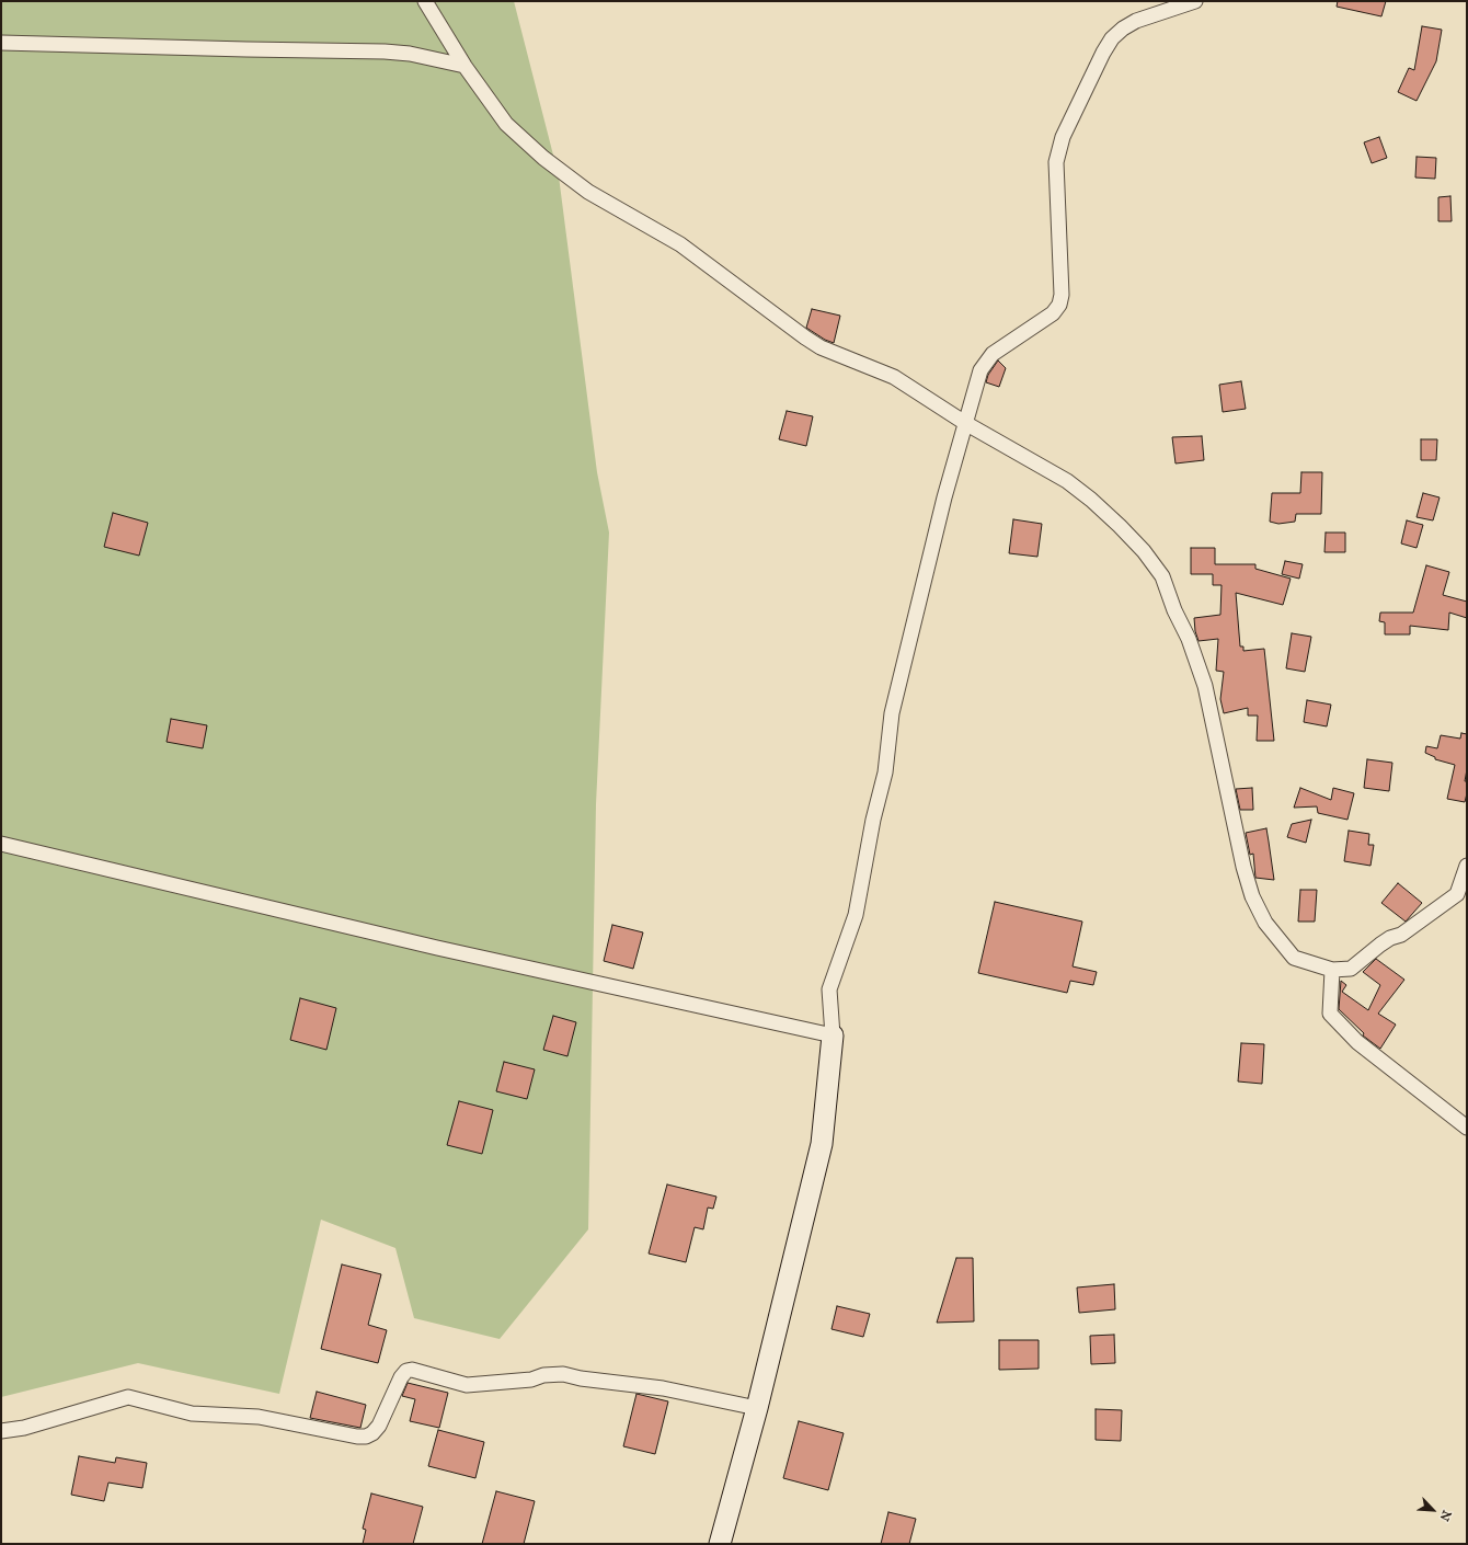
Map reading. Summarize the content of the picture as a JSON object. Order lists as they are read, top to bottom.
{
  "north": "bottom right"
}
